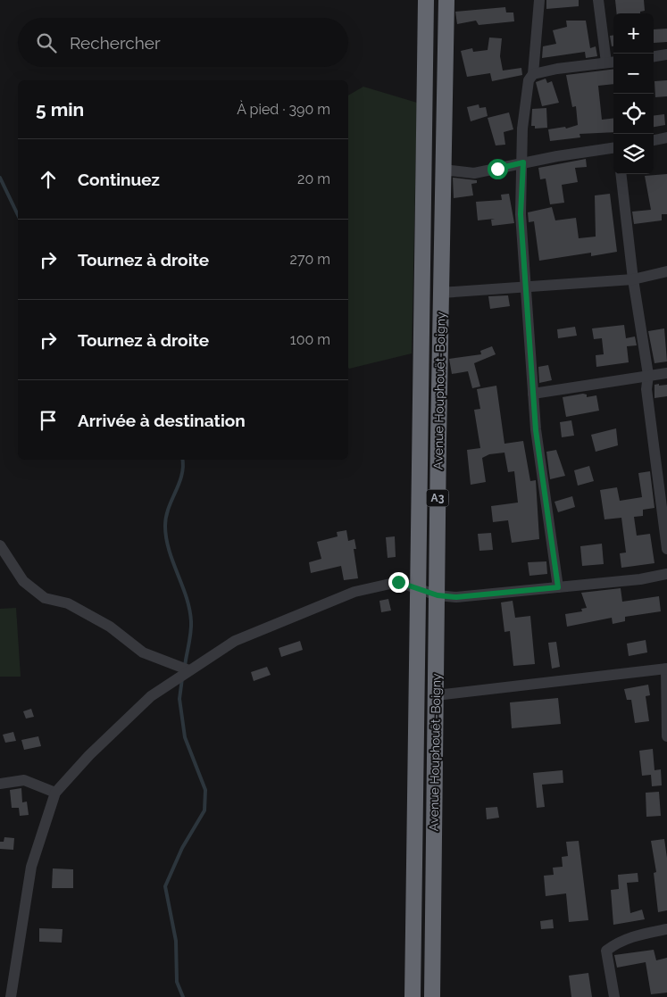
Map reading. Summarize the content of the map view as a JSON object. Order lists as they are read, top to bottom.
{
  "streets": {
    "highway": ["Avenue Houphouët-Boigny", "A3"]
  },
  "page": {
    "map_buttons": ["+", "−"],
    "search": "Rechercher",
    "heading": ["5 min", "À pied · 390 m"],
    "list": [
      ["Continuez", "20 m"],
      ["Tournez à droite", "270 m"],
      ["Tournez à droite", "100 m"],
      "Arrivée à destination"
    ]
  }
}
